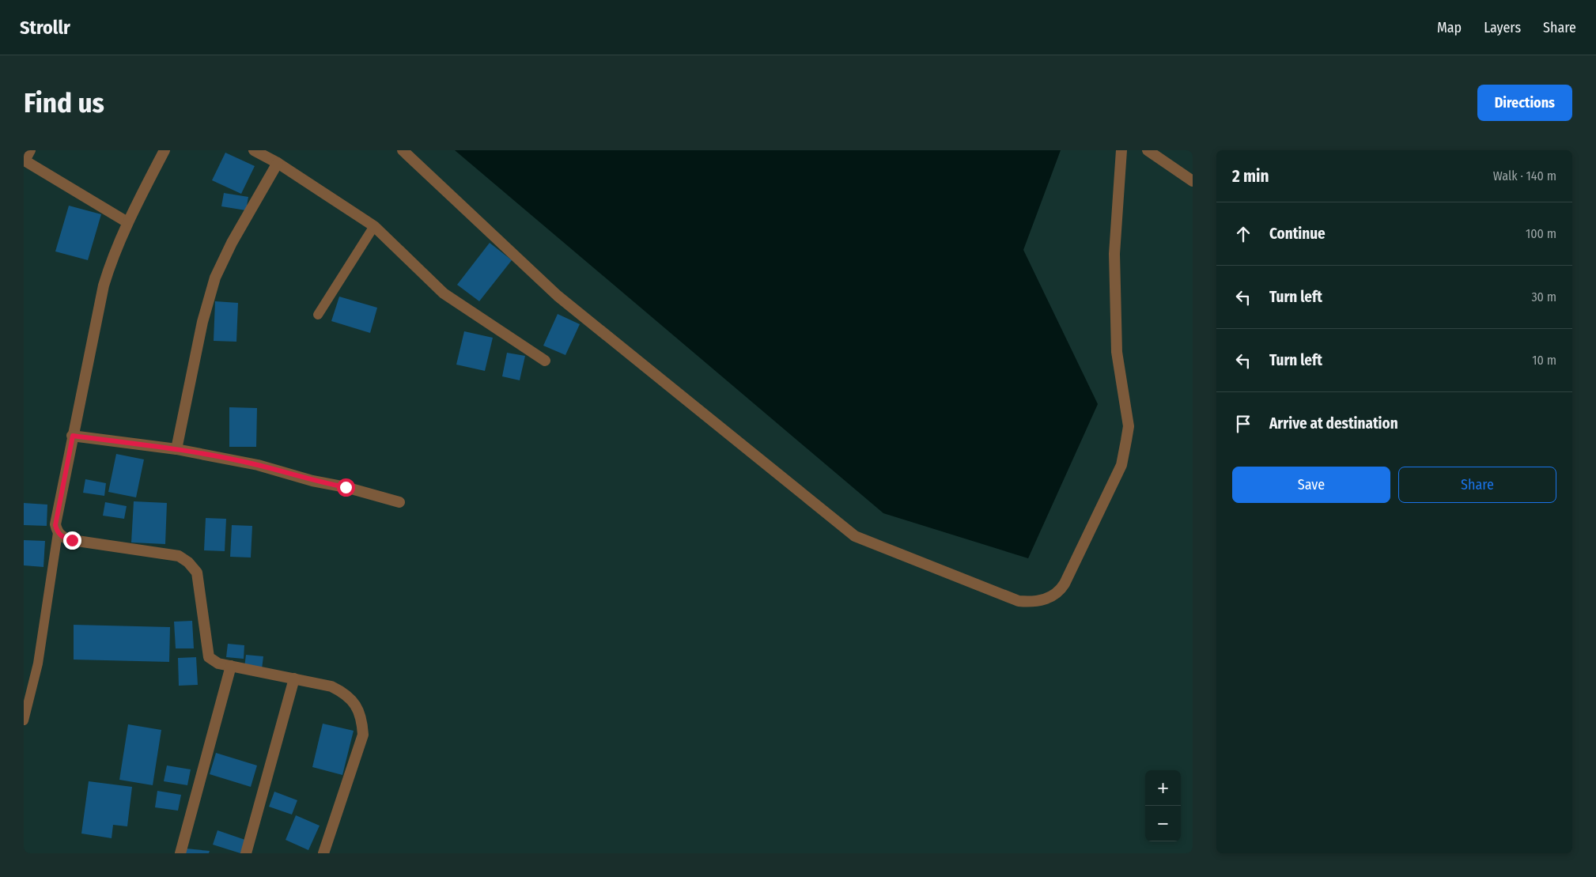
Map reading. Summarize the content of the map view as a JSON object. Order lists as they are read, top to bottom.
{
  "page": {
    "header": "Strollr",
    "nav": ["Map", "Layers", "Share"],
    "buttons": [
      "Directions",
      ["Save", "Share"]
    ],
    "title": "Find us",
    "heading": ["2 min", "Walk · 140 m"],
    "list": [
      ["Continue", "100 m"],
      ["Turn left", "30 m"],
      ["Turn left", "10 m"],
      "Arrive at destination"
    ],
    "map_buttons": ["+", "−"]
  }
}
